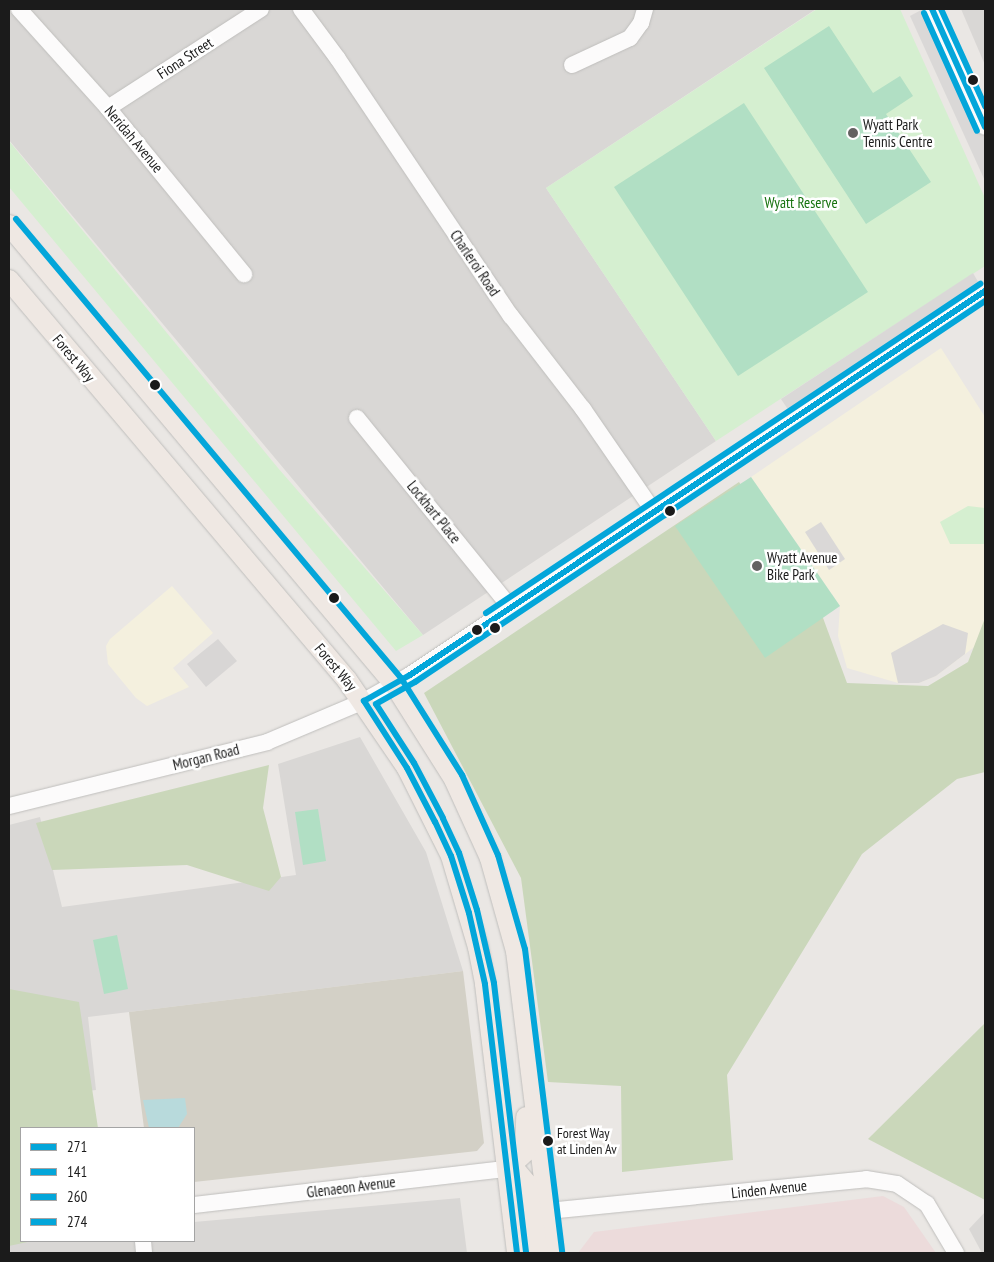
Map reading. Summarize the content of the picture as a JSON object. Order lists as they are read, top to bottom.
{
  "streets": {
    "main road": ["Forest Way"],
    "street": [
      "Fiona Street",
      "Neridah Avenue",
      "Charleroi Road",
      "Lockhart Place",
      "Morgan Road",
      "Glenaeon Avenue",
      "Linden Avenue"
    ]
  },
  "crossings": [
    ["Fiona Street", "Neridah Avenue"],
    ["Charleroi Road", "Morgan Road"],
    ["Forest Way", "Morgan Road"],
    ["Forest Way", "Glenaeon Avenue"],
    ["Lockhart Place", "Morgan Road"]
  ],
  "parks": ["Wyatt Reserve"],
  "places": ["Wyatt Park Tennis Centre", "Wyatt Avenue Bike Park", "Forest Way at Linden Av"],
  "lines": [
    "transit line 271",
    "transit line 274",
    "transit line 141",
    "transit line 260"
  ],
  "legend": [
    "271",
    "141",
    "260",
    "274"
  ]
}
